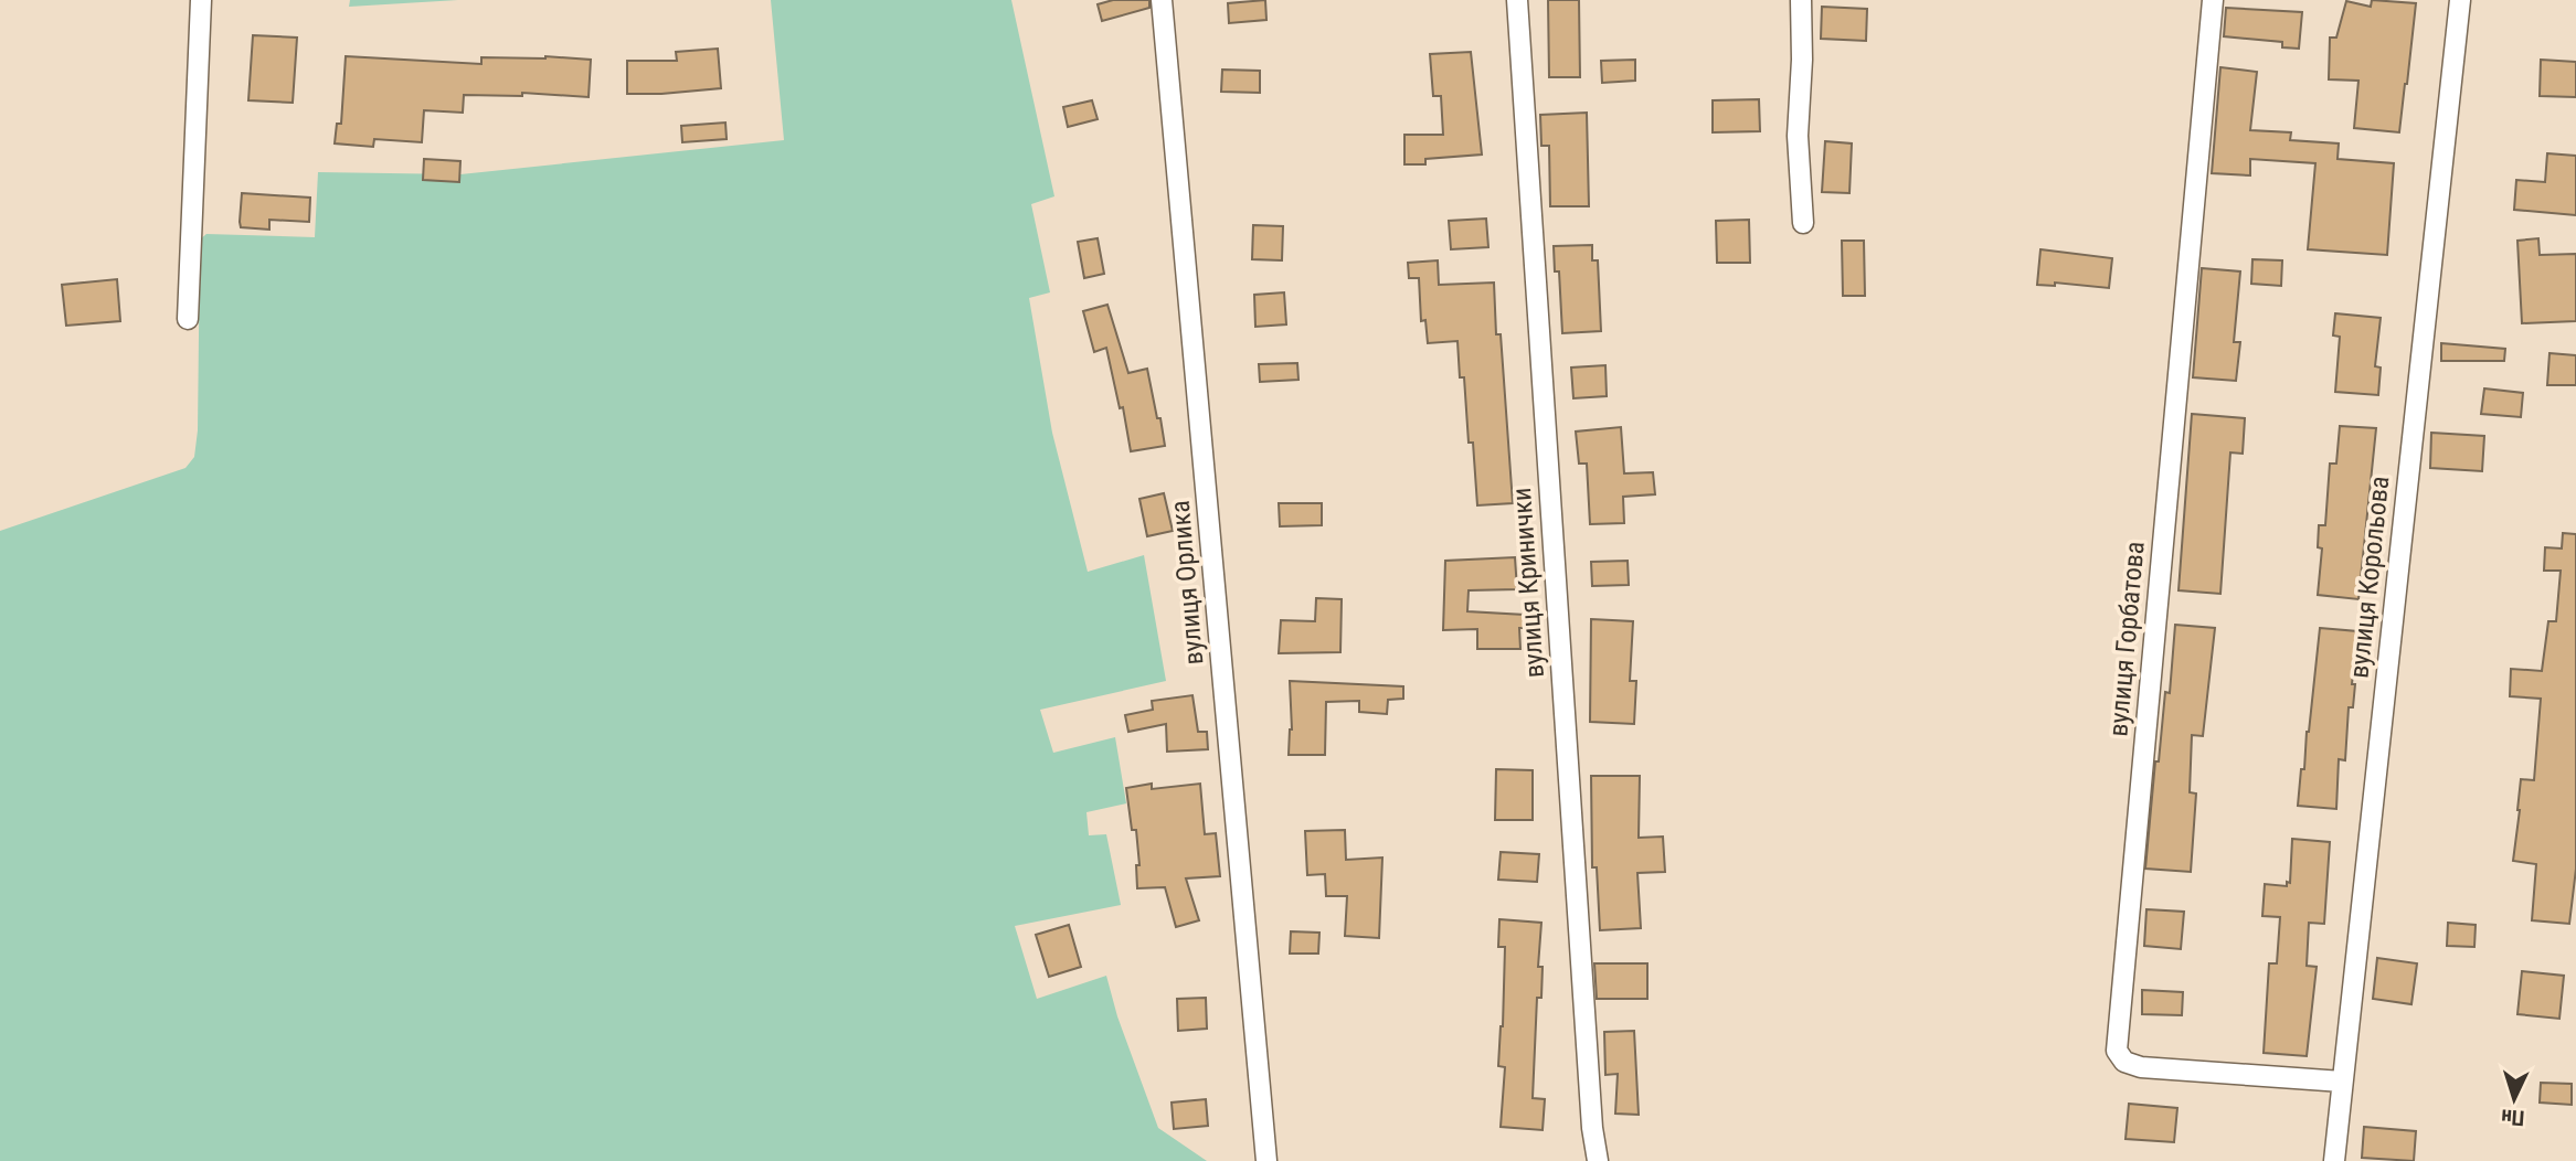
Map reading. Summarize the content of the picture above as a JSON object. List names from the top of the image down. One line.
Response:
{"streets":{"street":["вулиця Корольова","вулиця Орлика","вулиця Кринички","вулиця Горбатова"]},"crossings":[["вулиця Корольова","вулиця Горбатова"]],"north":"bottom"}
